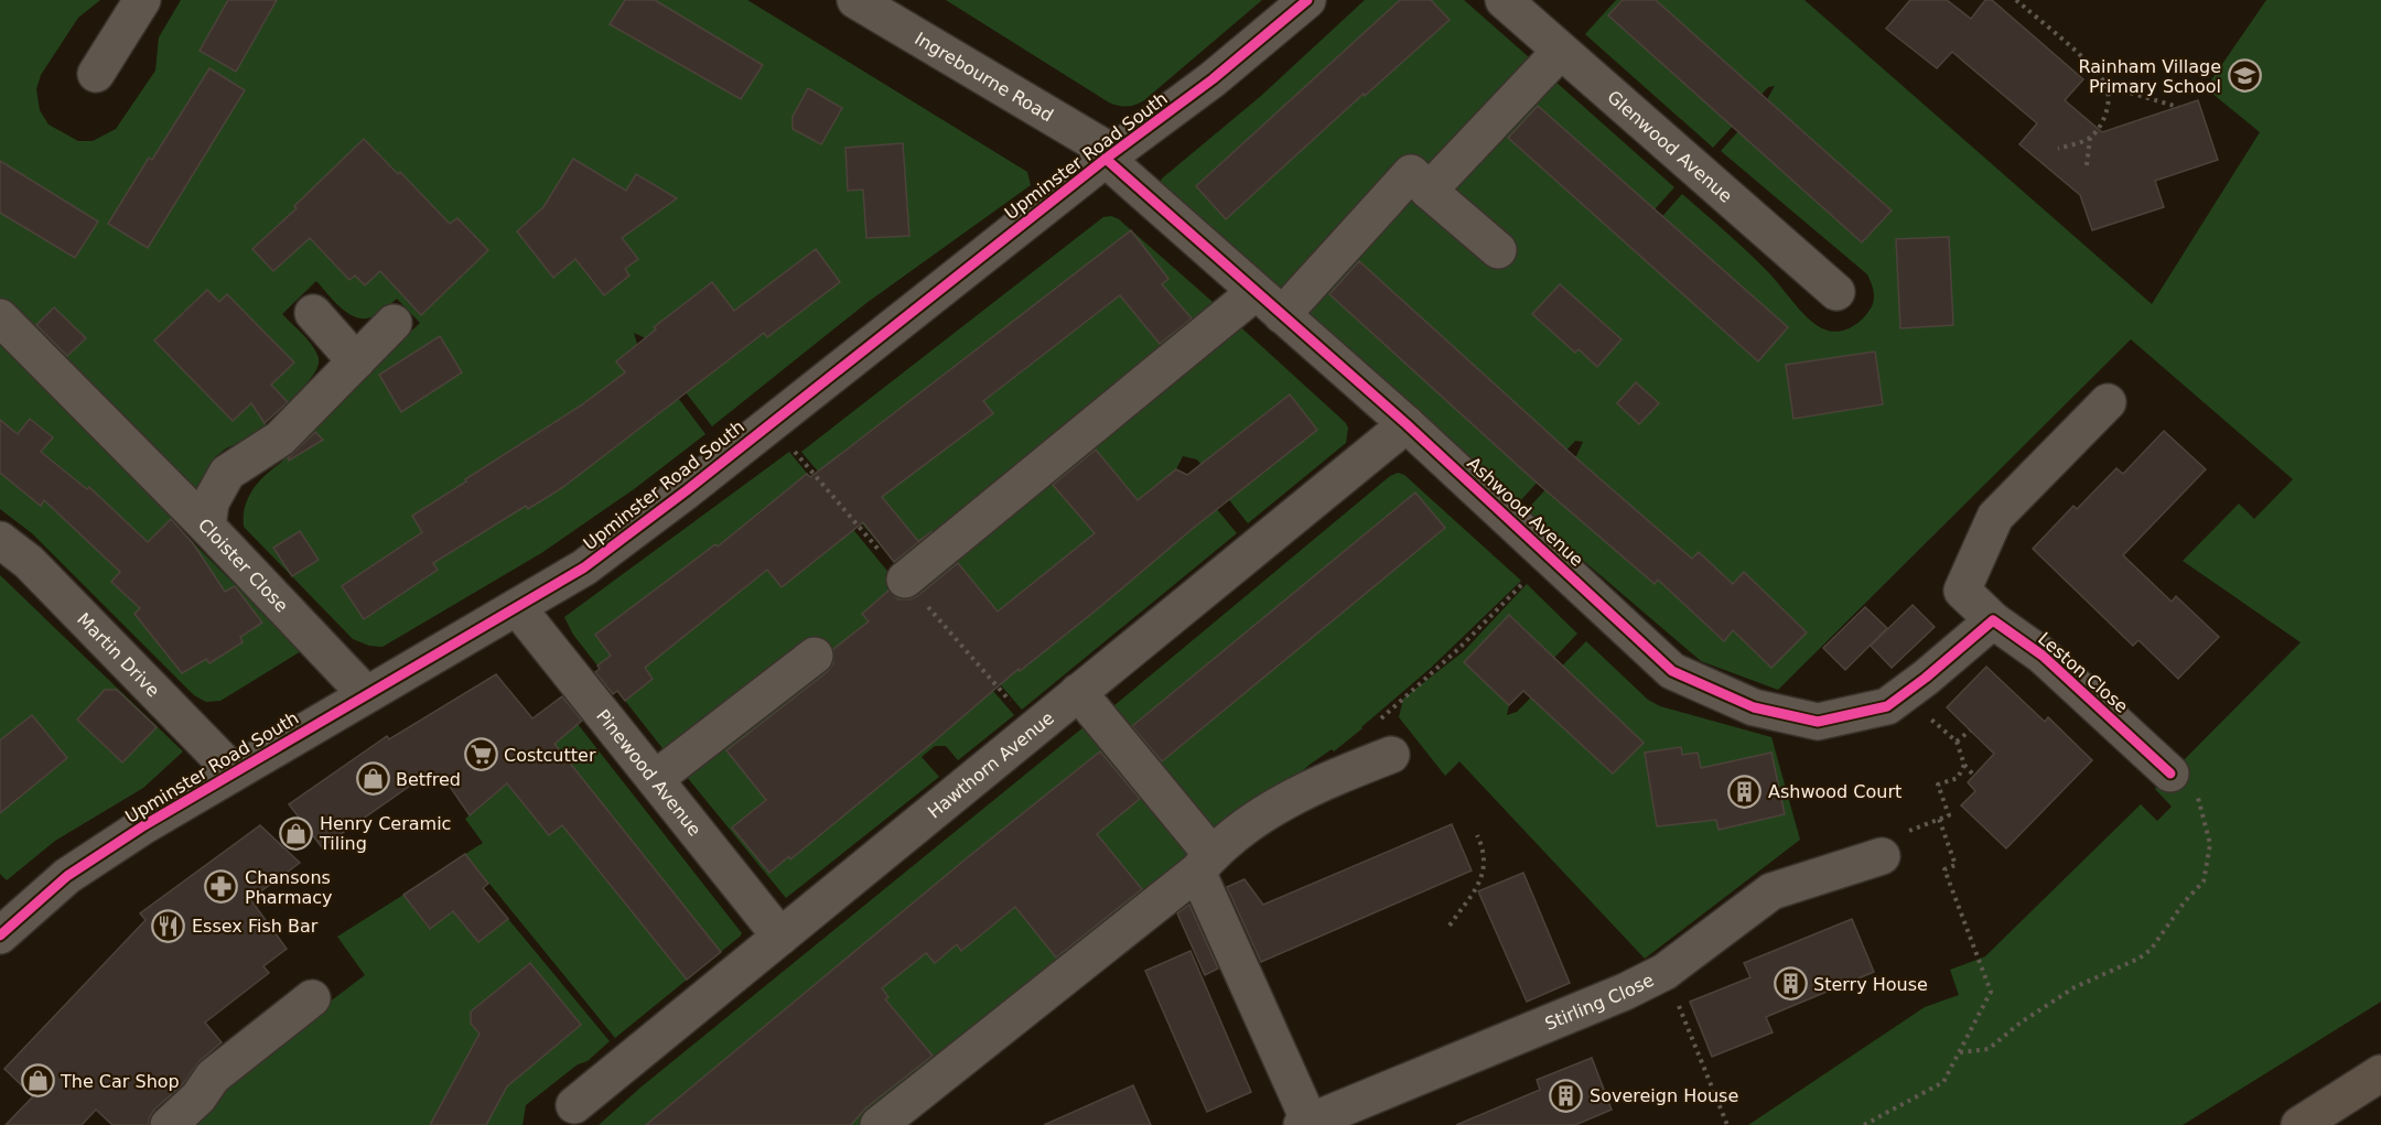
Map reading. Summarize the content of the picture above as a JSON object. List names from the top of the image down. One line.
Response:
{"streets":{"street":["Ingrebourne Road","Glenwood Avenue","Upminster Road South","Ashwood Avenue","Cloister Close","Martin Drive","Leston Close","Hawthorn Avenue","Pinewood Avenue","Stirling Close"]},"crossings":[["Ingrebourne Road","Upminster Road South"],["Ingrebourne Road","Ashwood Avenue"],["Upminster Road South","Ashwood Avenue"],["Upminster Road South","Cloister Close"],["Upminster Road South","Martin Drive"],["Upminster Road South","Pinewood Avenue"],["Ashwood Avenue","Leston Close"],["Ashwood Avenue","Hawthorn Avenue"],["Hawthorn Avenue","Pinewood Avenue"]],"places":{"school or university":["Rainham Village Primary School"],"supermarket":["Costcutter"],"shop":["Betfred","Henry Ceramic Tiling","The Car Shop"],"building":["Ashwood Court","Sterry House","Sovereign House"],"pharmacy":["Chansons Pharmacy"],"restaurant":["Essex Fish Bar"]}}
